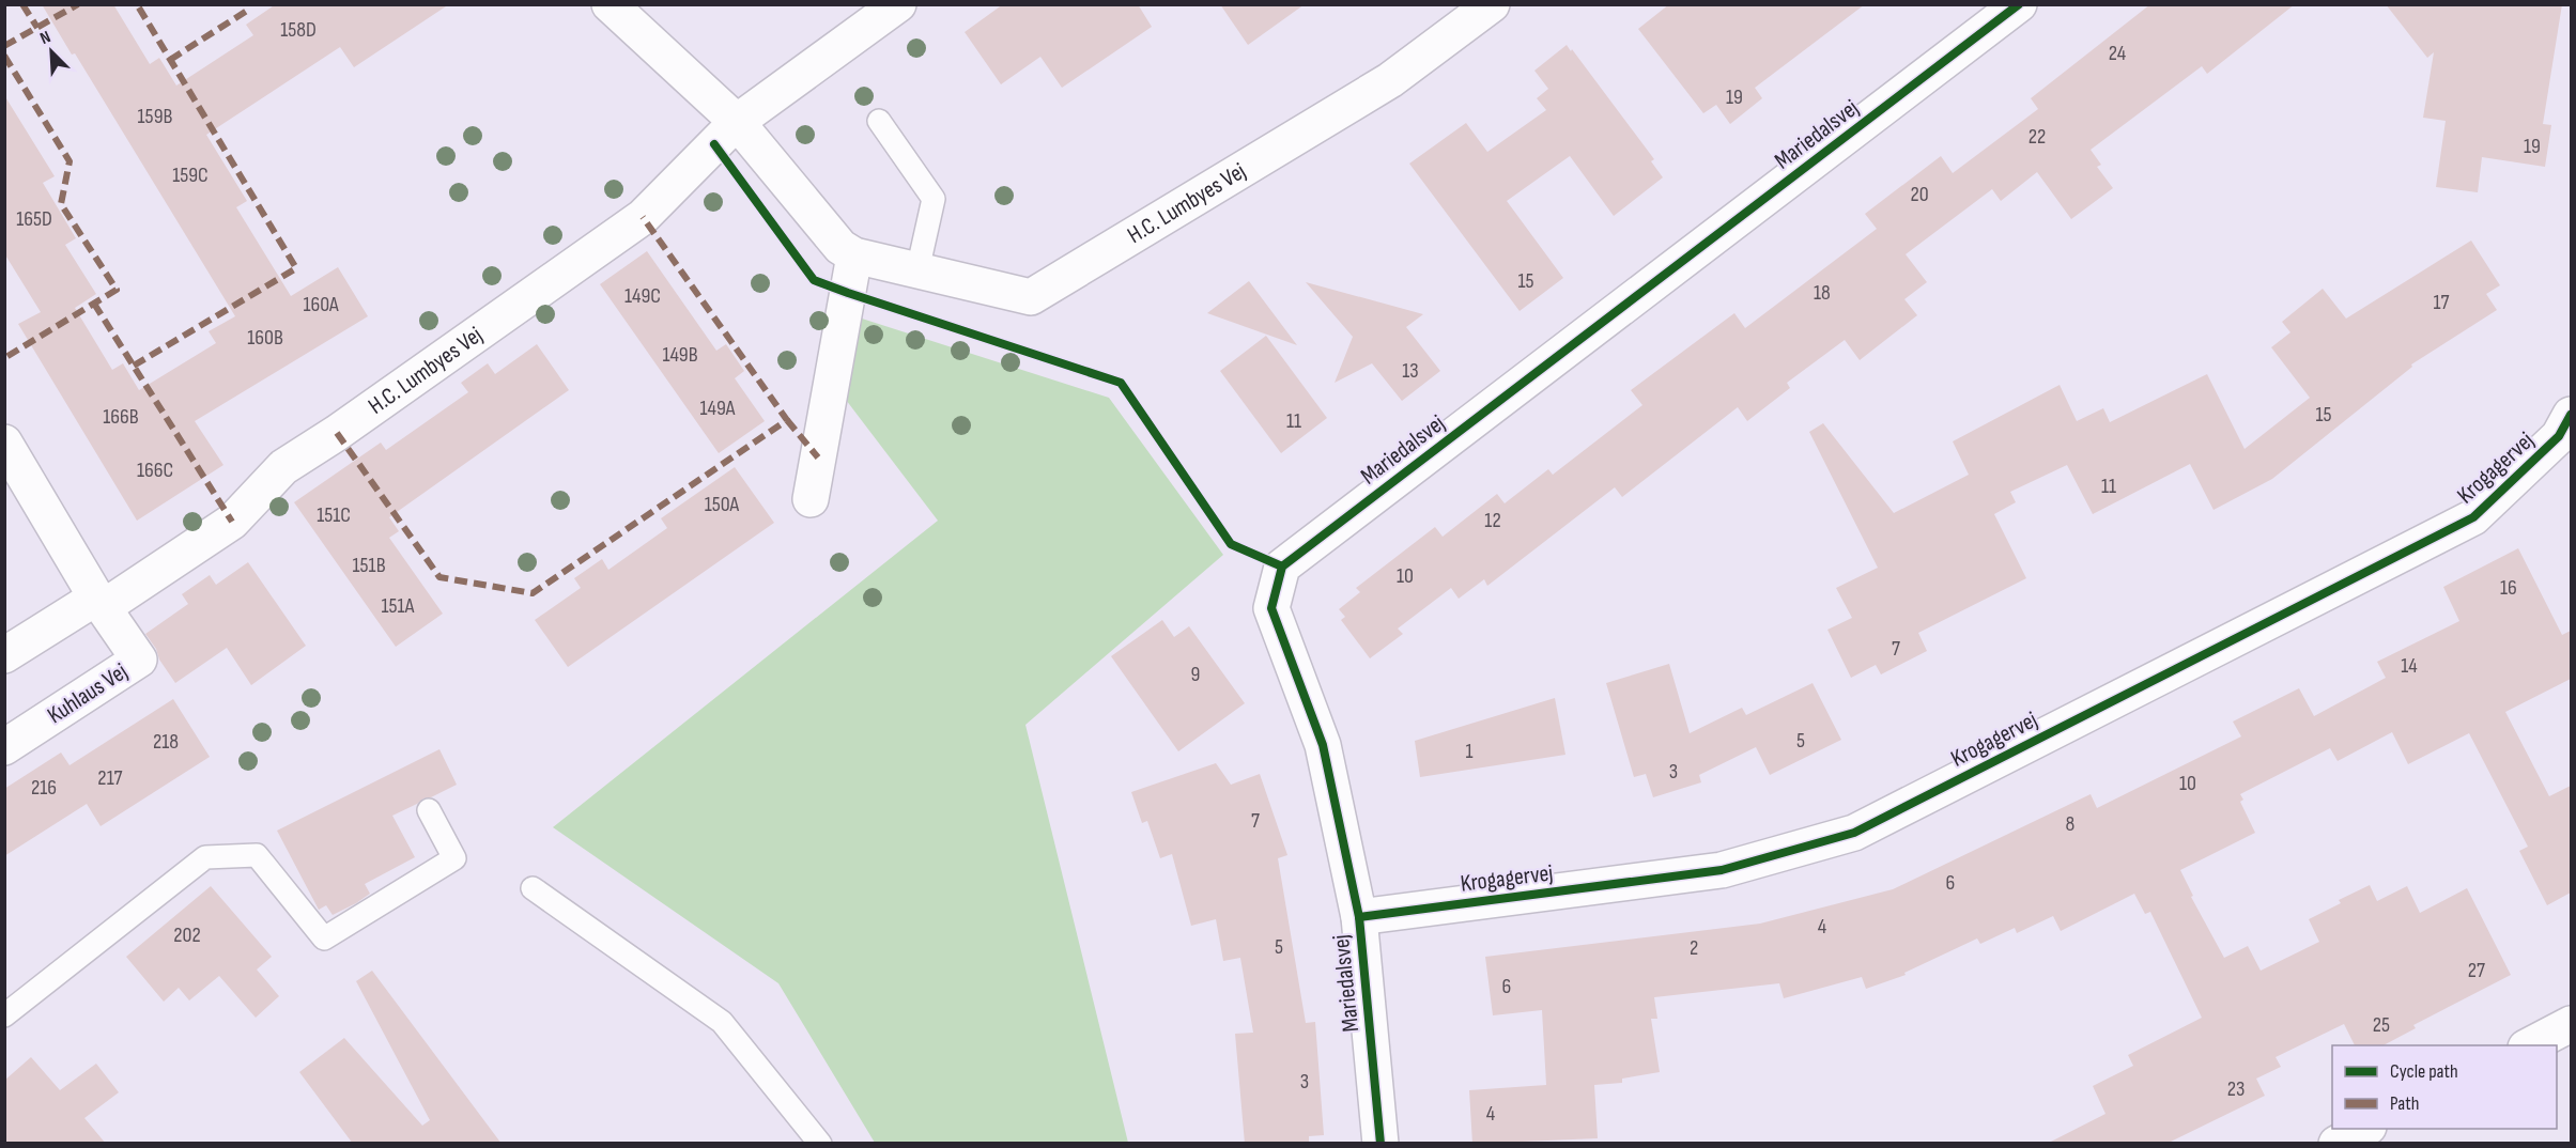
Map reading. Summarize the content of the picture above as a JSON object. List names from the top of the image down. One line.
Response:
{"streets":{"street":["Mariedalsvej","H.C. Lumbyes Vej","Krogagervej","Kuhlaus Vej"]},"crossings":[["Mariedalsvej","Krogagervej"],["H.C. Lumbyes Vej","Kuhlaus Vej"]],"house_numbers":["158D","24","19","159B","22","19","159C","20","165D","15","18","149C","17","160A","160B","149B","13","149A","15","166B","11","166C","11","150A","151C","12","151B","10","16","151A","7","14","9","5","218","1","3","217","10","216","7","8","6","4","202","5","2","27","6","25","3","23","4"],"legend":["Cycle path","Path"],"north":"top left"}
